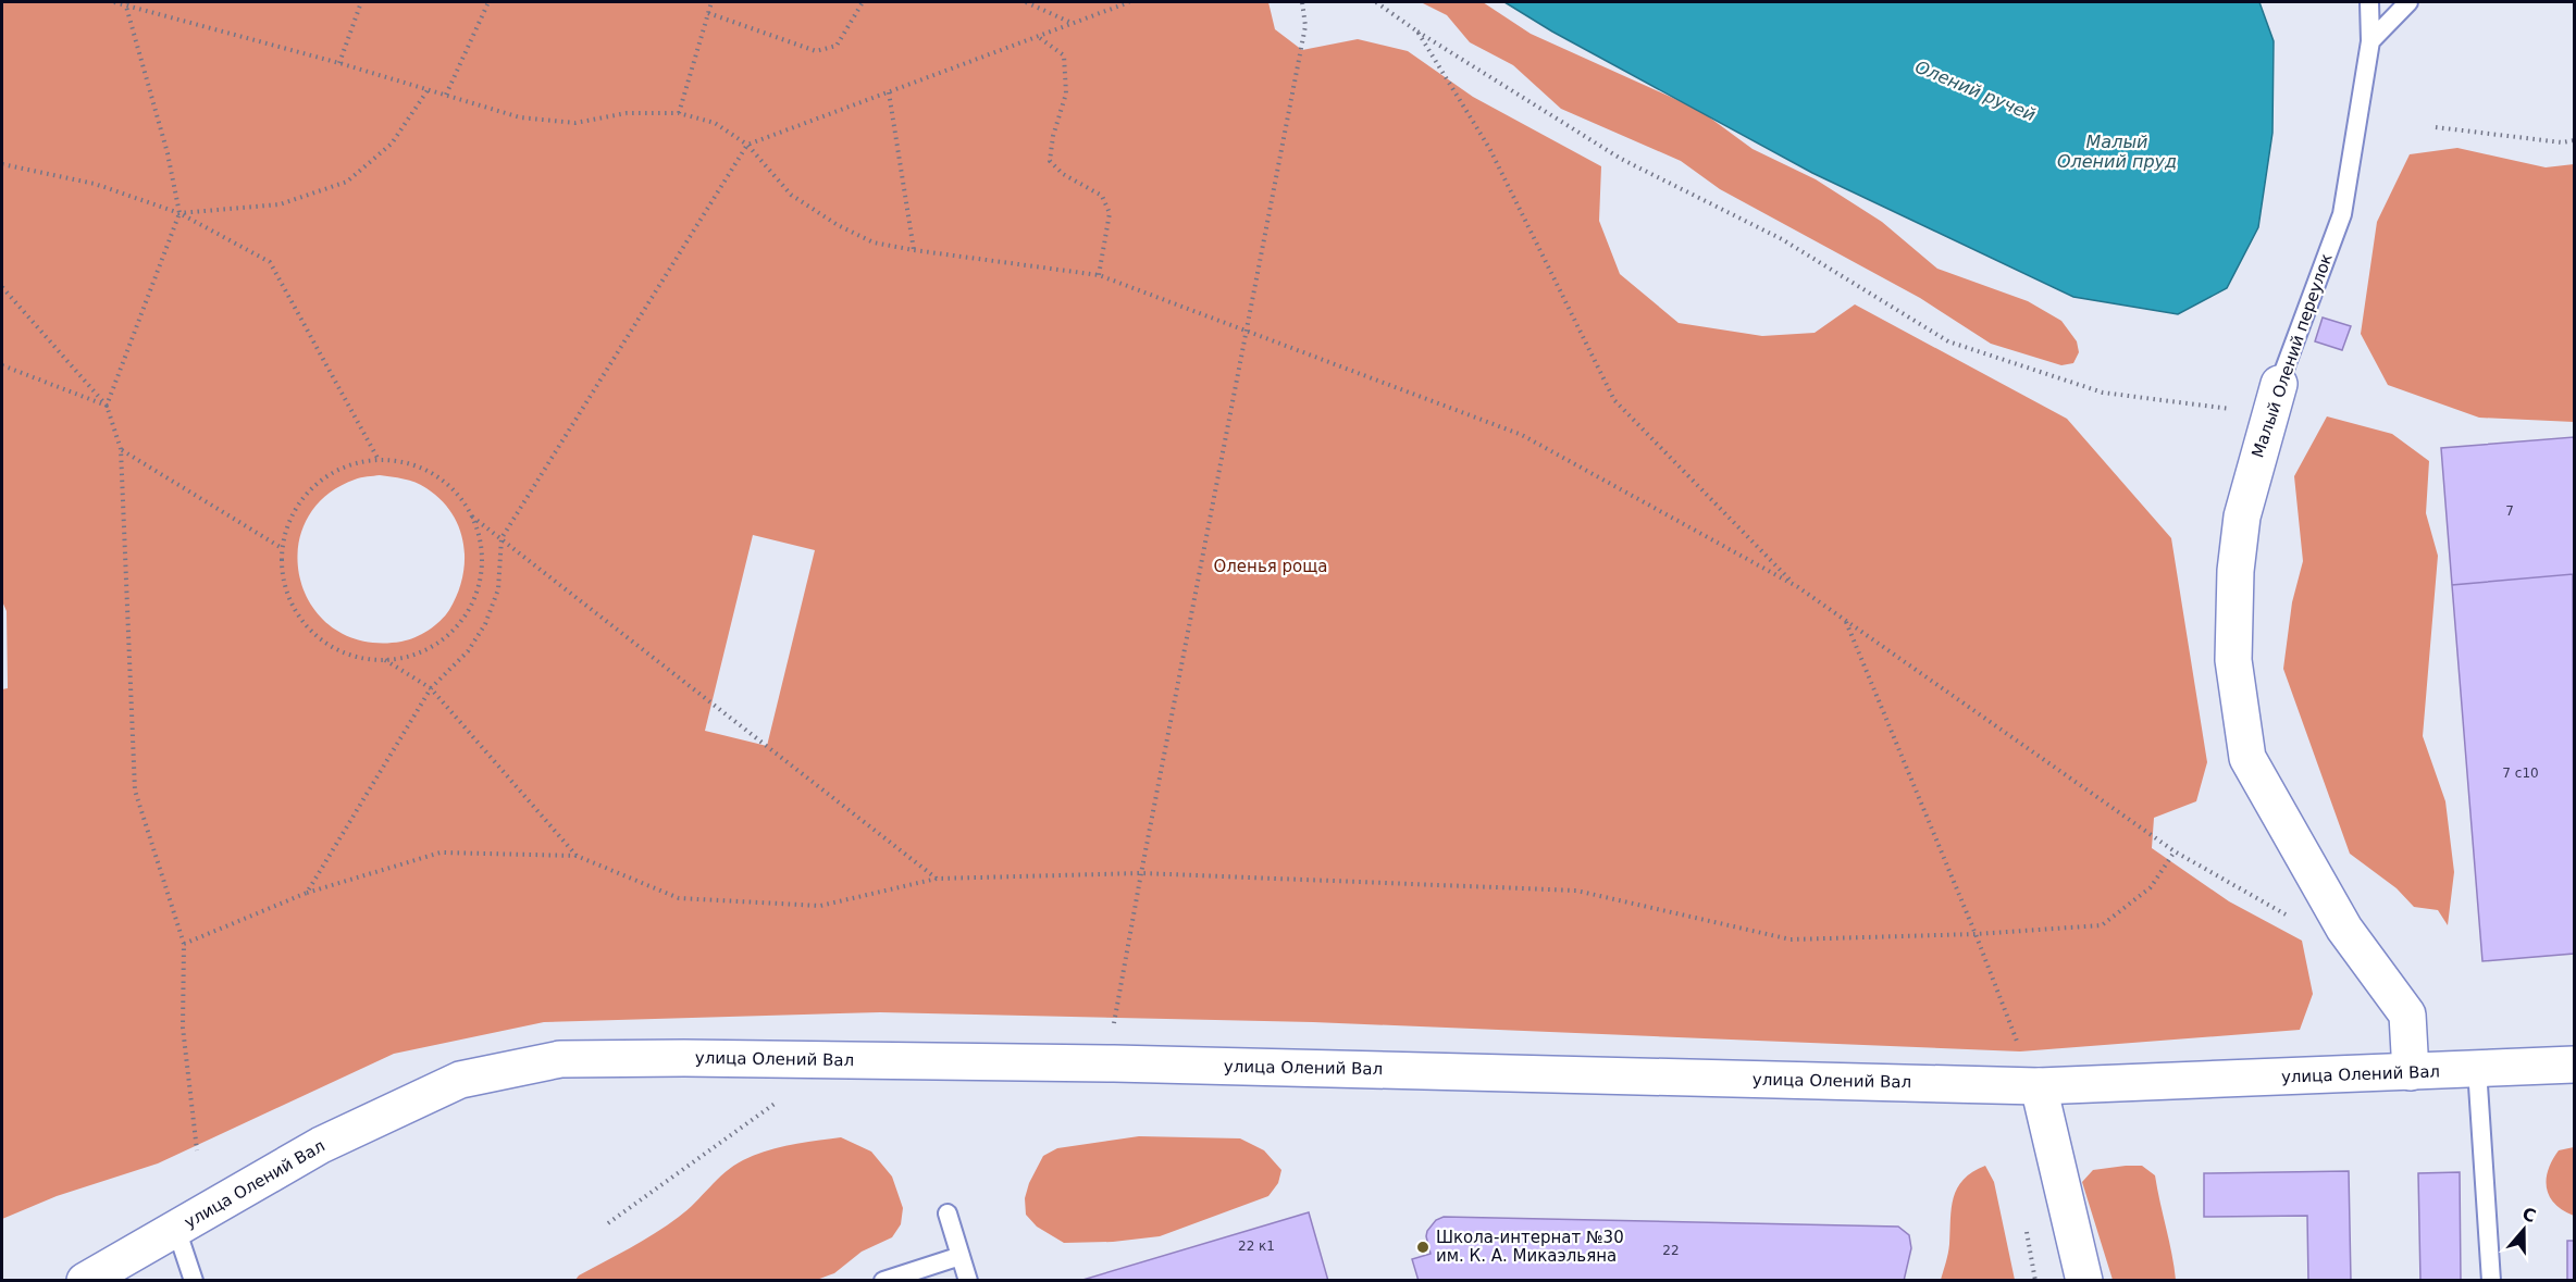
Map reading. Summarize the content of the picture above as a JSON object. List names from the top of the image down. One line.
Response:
{"streets":{"main road":["Малый Олений переулок","улица Олений Вал"]},"crossings":[["Малый Олений переулок","улица Олений Вал"]],"water":["Олений ручей","Малый Олений пруд"],"parks":["Оленья роща"],"places":["Школа-интернат №30 им. К. А. Микаэльяна"],"house_numbers":["7","7 с10","22 к1","22"],"north":"top"}
